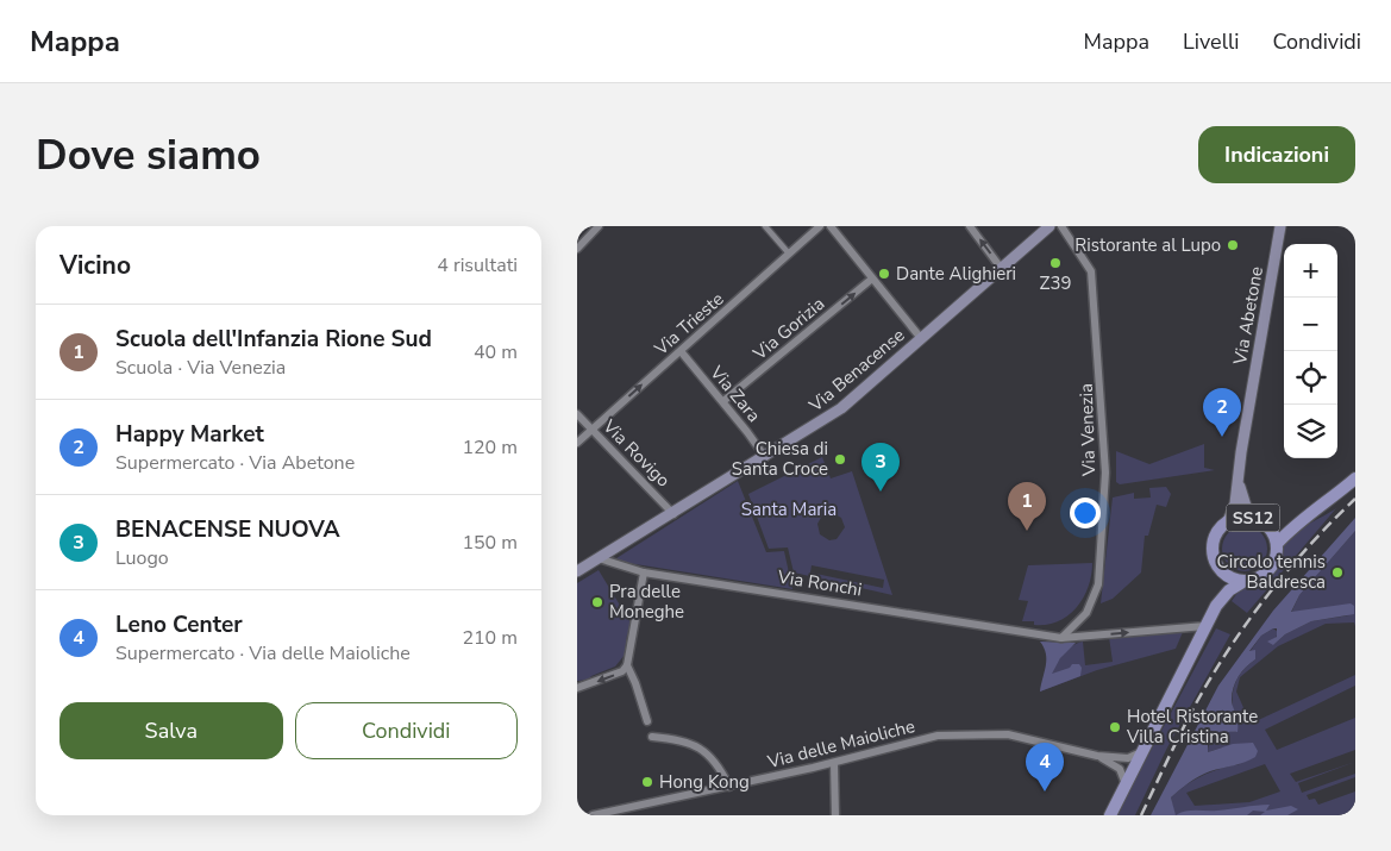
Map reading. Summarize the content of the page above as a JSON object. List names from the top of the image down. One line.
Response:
{"streets":{"main road":["Via Abetone","Via Benacense","SS12"],"street":["Via Trieste","Via Gorizia","Via Zara","Via Venezia","Via Rovigo","Via Ronchi","Via delle Maioliche"]},"crossings":[["Via Abetone","SS12"],["Via Trieste","Via Zara"],["Via Trieste","Via Rovigo"],["Via Gorizia","Via Zara"],["Via Benacense","Via Zara"],["Via Benacense","Via Rovigo"],["Via Benacense","Via Ronchi"],["Via Venezia","Via Ronchi"],["SS12","Via delle Maioliche"]],"one_way":["Via Trieste","Via Gorizia"],"parks":["Santa Maria"],"places":["Ristorante al Lupo","Z39","Dante Alighieri","Chiesa di Santa Croce","Circolo tennis Baldresca","Pra delle Moneghe","Hotel Ristorante Villa Cristina","Hong Kong"],"page":{"header":"Mappa","nav":["Mappa","Livelli","Condividi"],"buttons":["Indicazioni",["Salva","Condividi"]],"title":"Dove siamo","heading":["Vicino","4 risultati"],"map_buttons":["+","−"],"list":[{"mark":"1","name":"Scuola dell'Infanzia Rione Sud","note":"Scuola · Via Venezia","value":"40 m"},{"mark":"2","name":"Happy Market","note":"Supermercato · Via Abetone","value":"120 m"},{"mark":"3","name":"BENACENSE NUOVA","note":"Luogo","value":"150 m"},{"mark":"4","name":"Leno Center","note":"Supermercato · Via delle Maioliche","value":"210 m"}],"pins":["2","3","1","4"]}}
